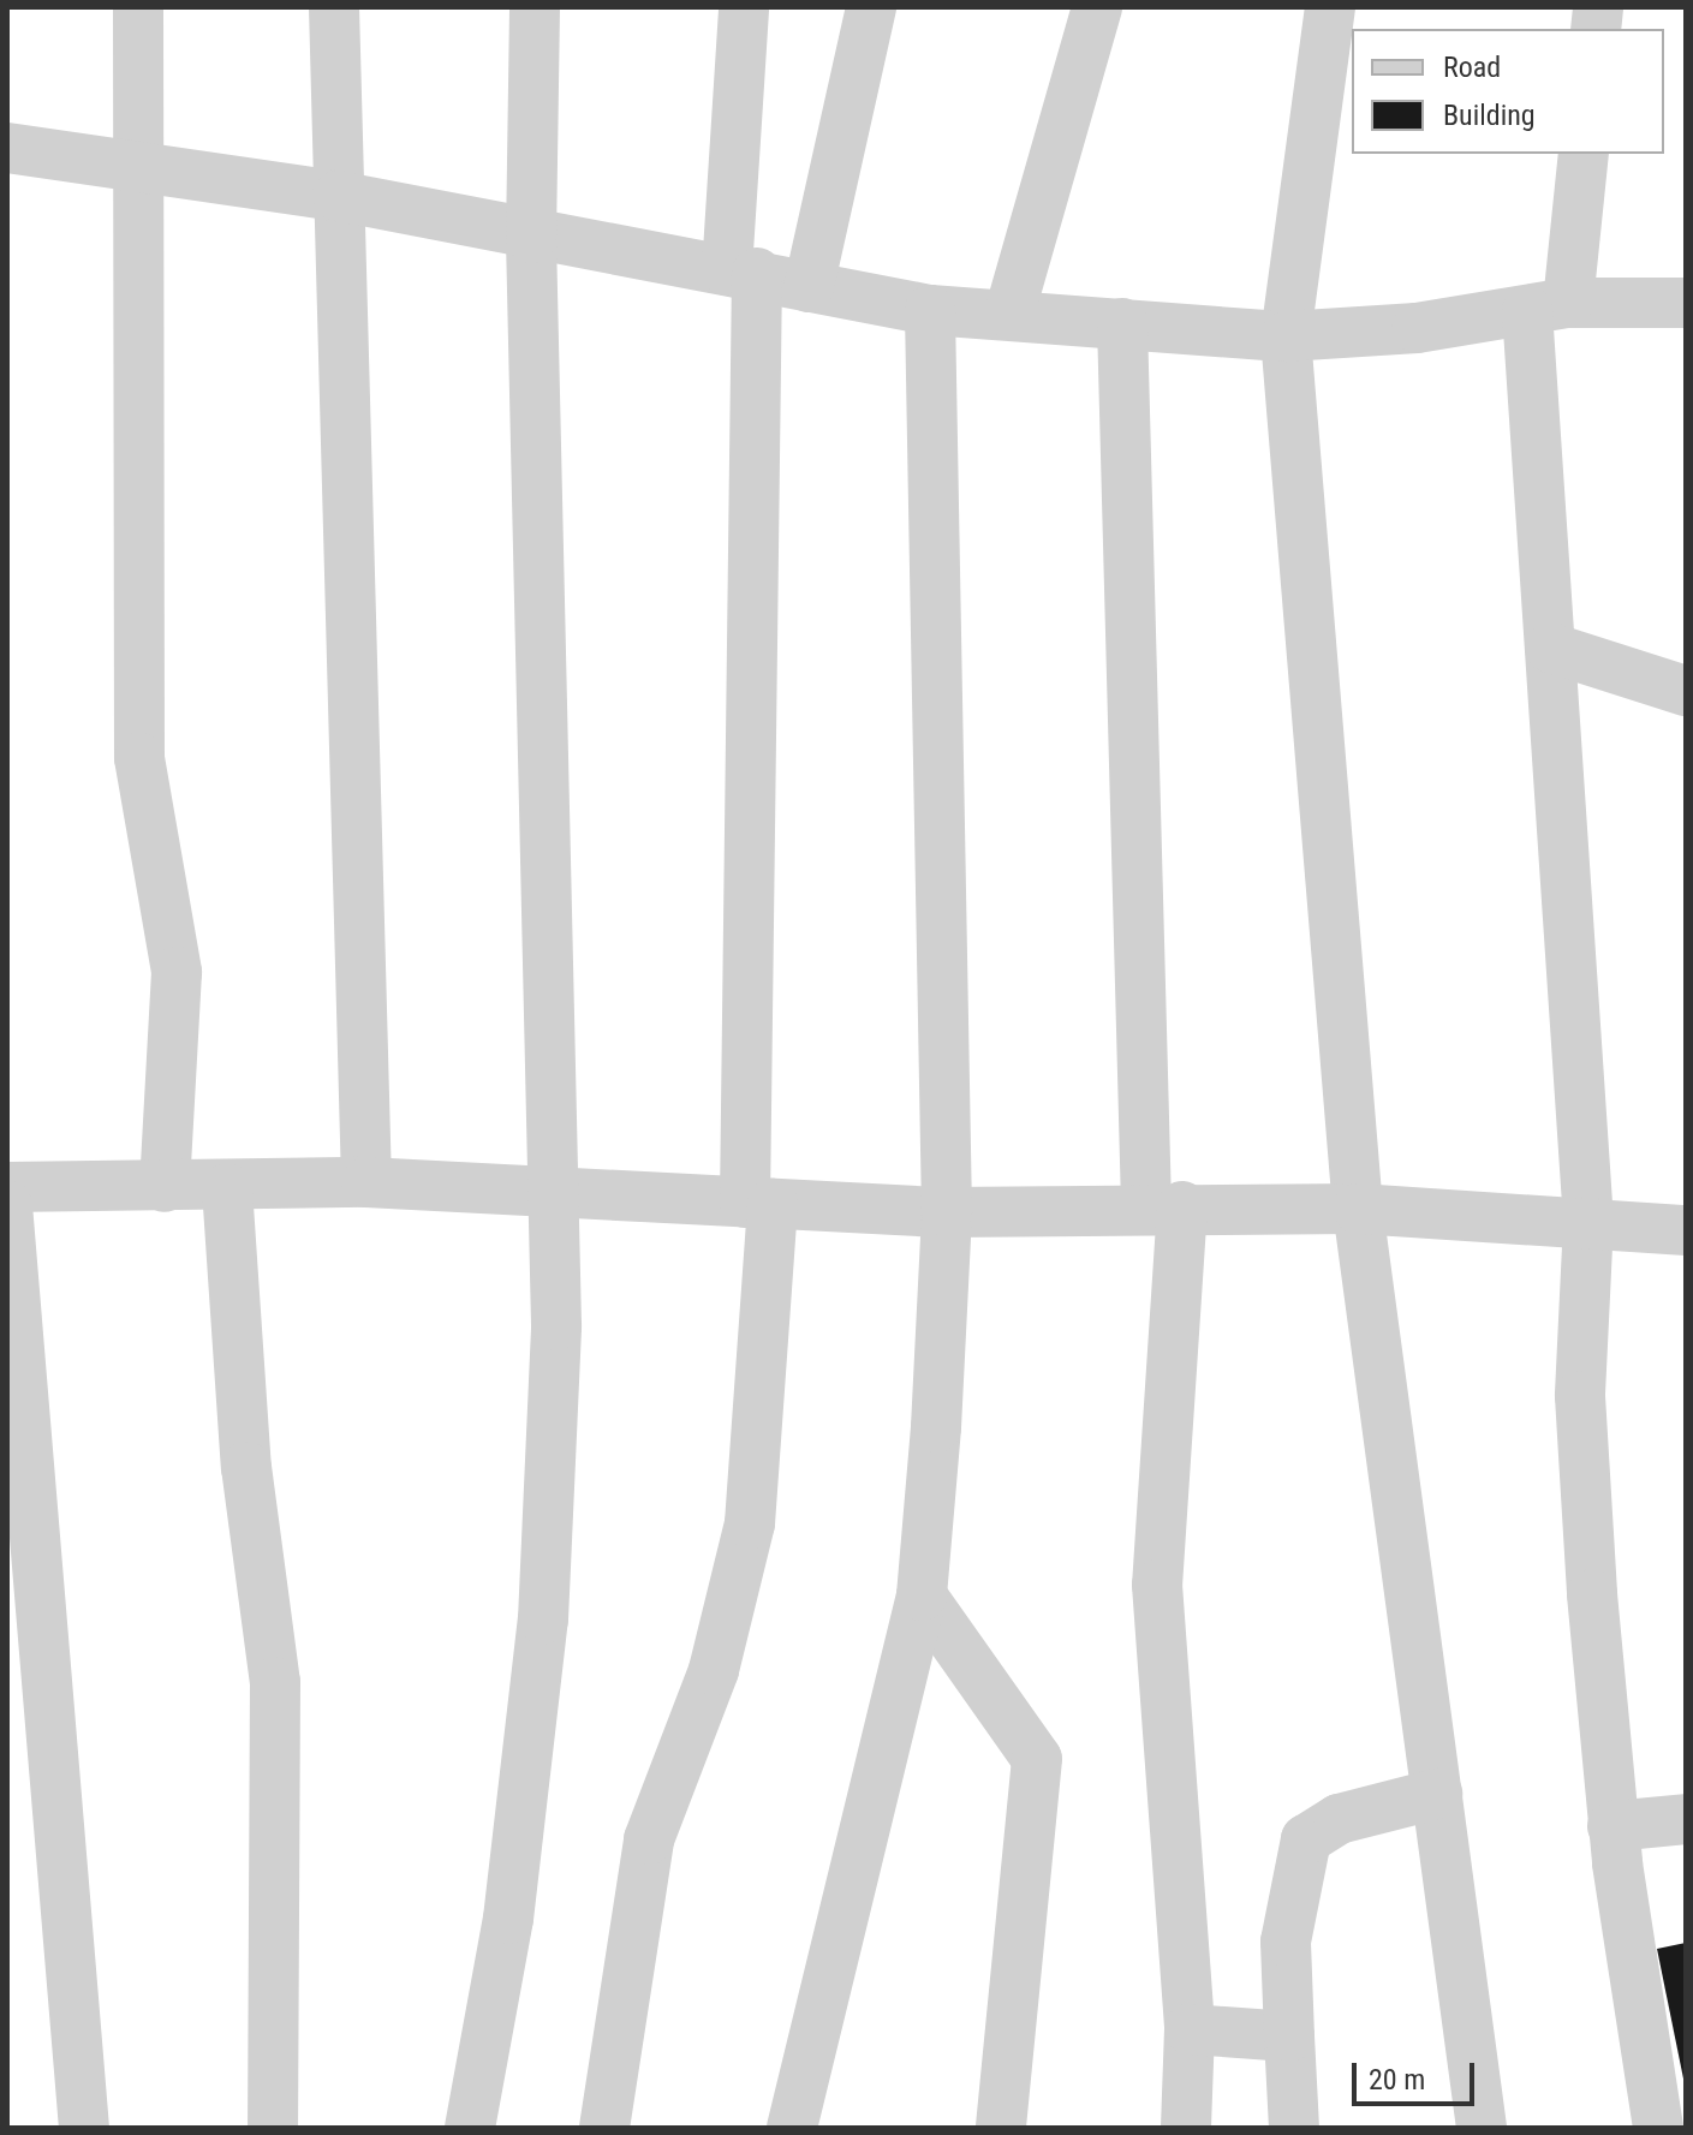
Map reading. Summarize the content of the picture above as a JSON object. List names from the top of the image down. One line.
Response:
{"legend":["Road","Building"],"scale_bar":"20 m"}
